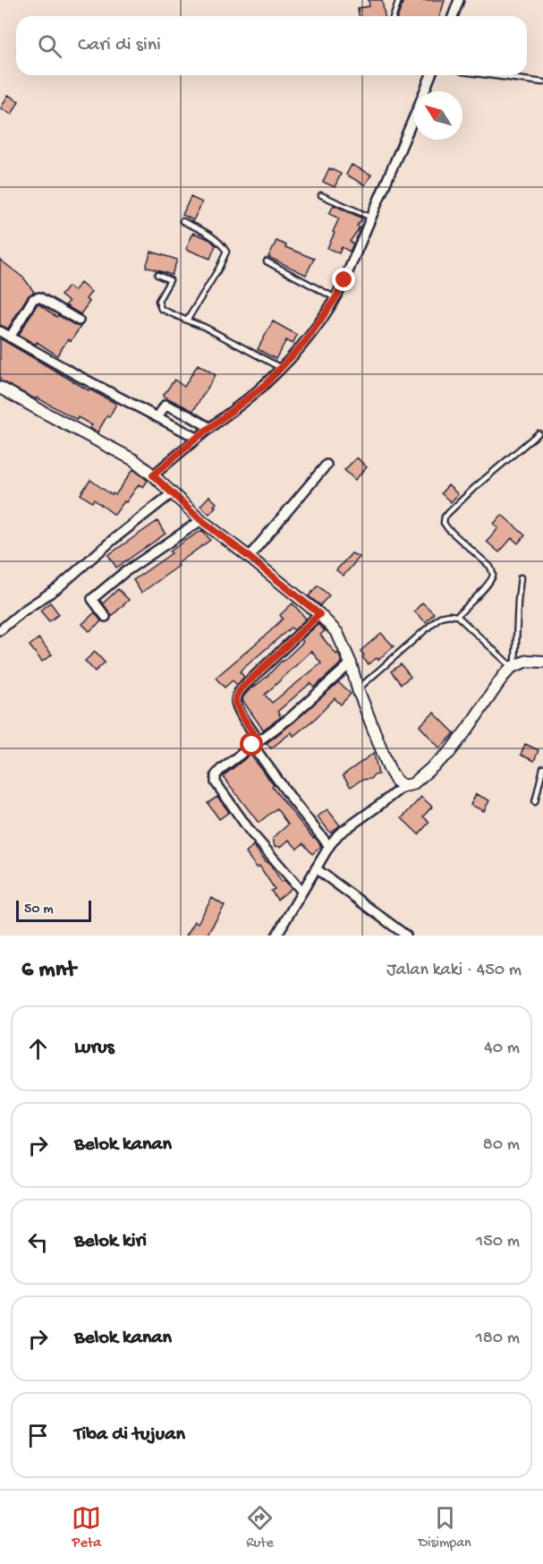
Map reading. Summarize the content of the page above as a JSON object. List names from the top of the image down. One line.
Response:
{"scale_bar":"50 m","north":"top left","page":{"search":"Cari di sini","scale":"50 m","heading":["6 mnt","Jalan kaki · 450 m"],"list":[["Lurus","40 m"],["Belok kanan","80 m"],["Belok kiri","150 m"],["Belok kanan","180 m"],"Tiba di tujuan"],"nav":["Peta","Rute","Disimpan"]}}
